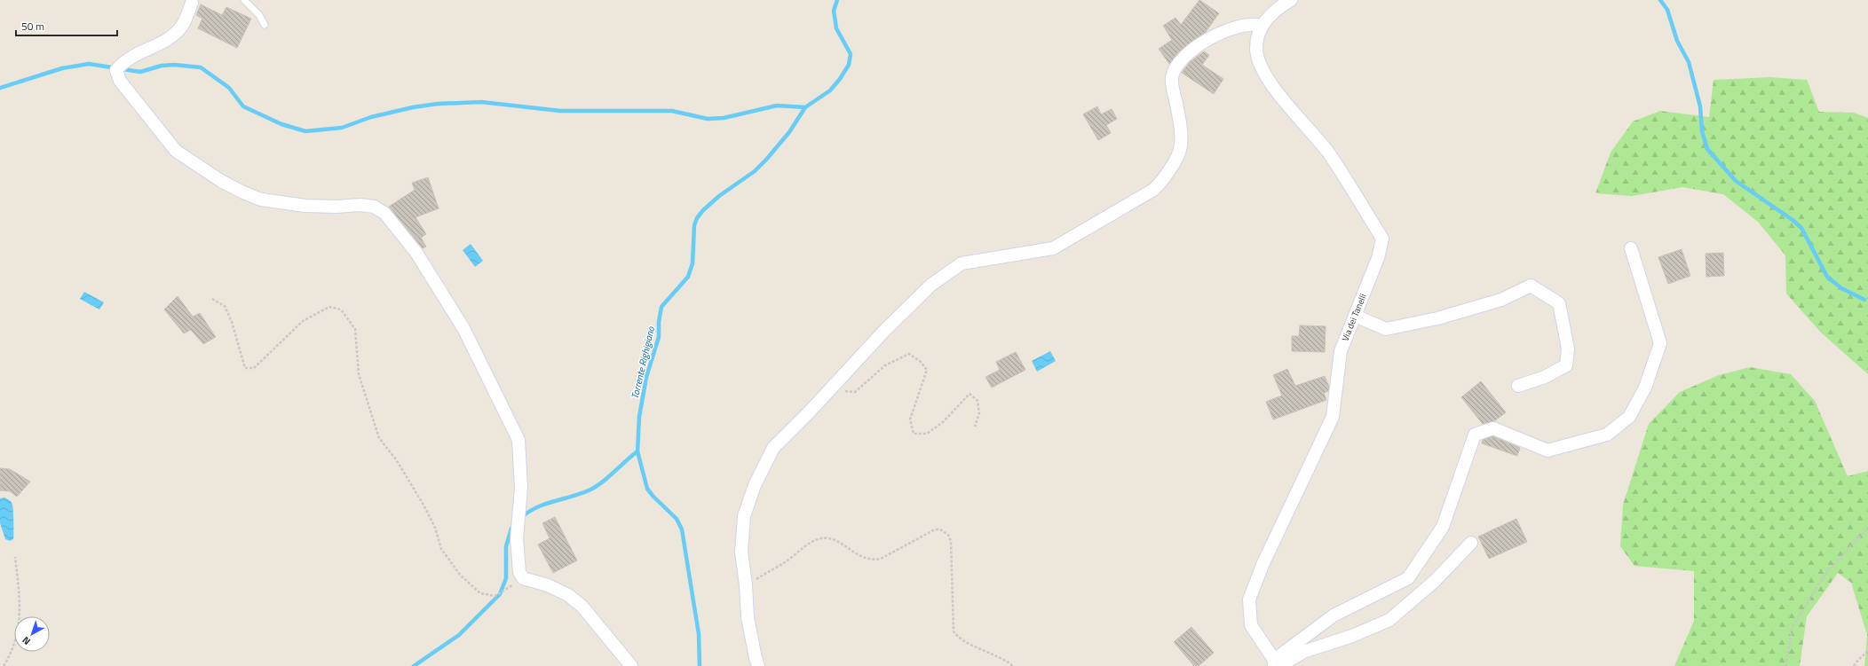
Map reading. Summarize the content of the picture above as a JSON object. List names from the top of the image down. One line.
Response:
{"streets":{"street":["Via dei Tanelli"]},"water":["Torrente Righigiano"],"scale_bar":"50 m","north":"bottom left"}
